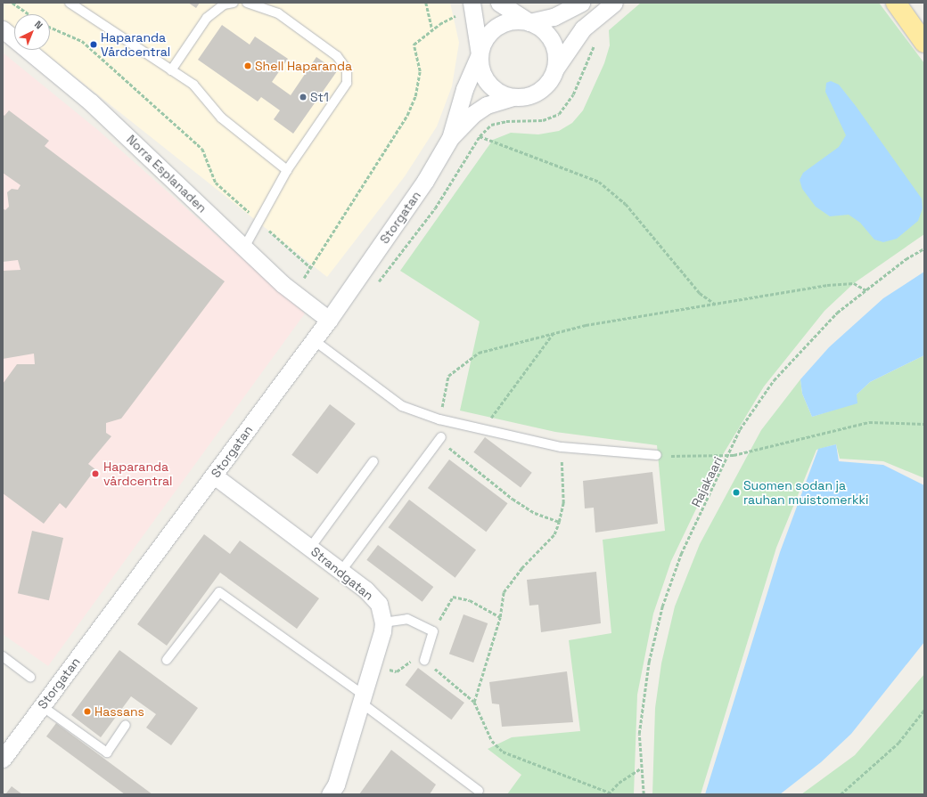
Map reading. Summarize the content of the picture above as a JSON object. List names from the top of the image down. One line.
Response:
{"streets":{"street":["Norra Esplanaden","Storgatan","Strandgatan"],"path":["Rajakaari"]},"crossings":[["Norra Esplanaden","Storgatan"],["Storgatan","Strandgatan"]],"places":["Haparanda Vårdcentral","Shell Haparanda","St1","Haparanda vårdcentral","Suomen sodan ja rauhan muistomerkki","Hassans"],"north":"top right"}
